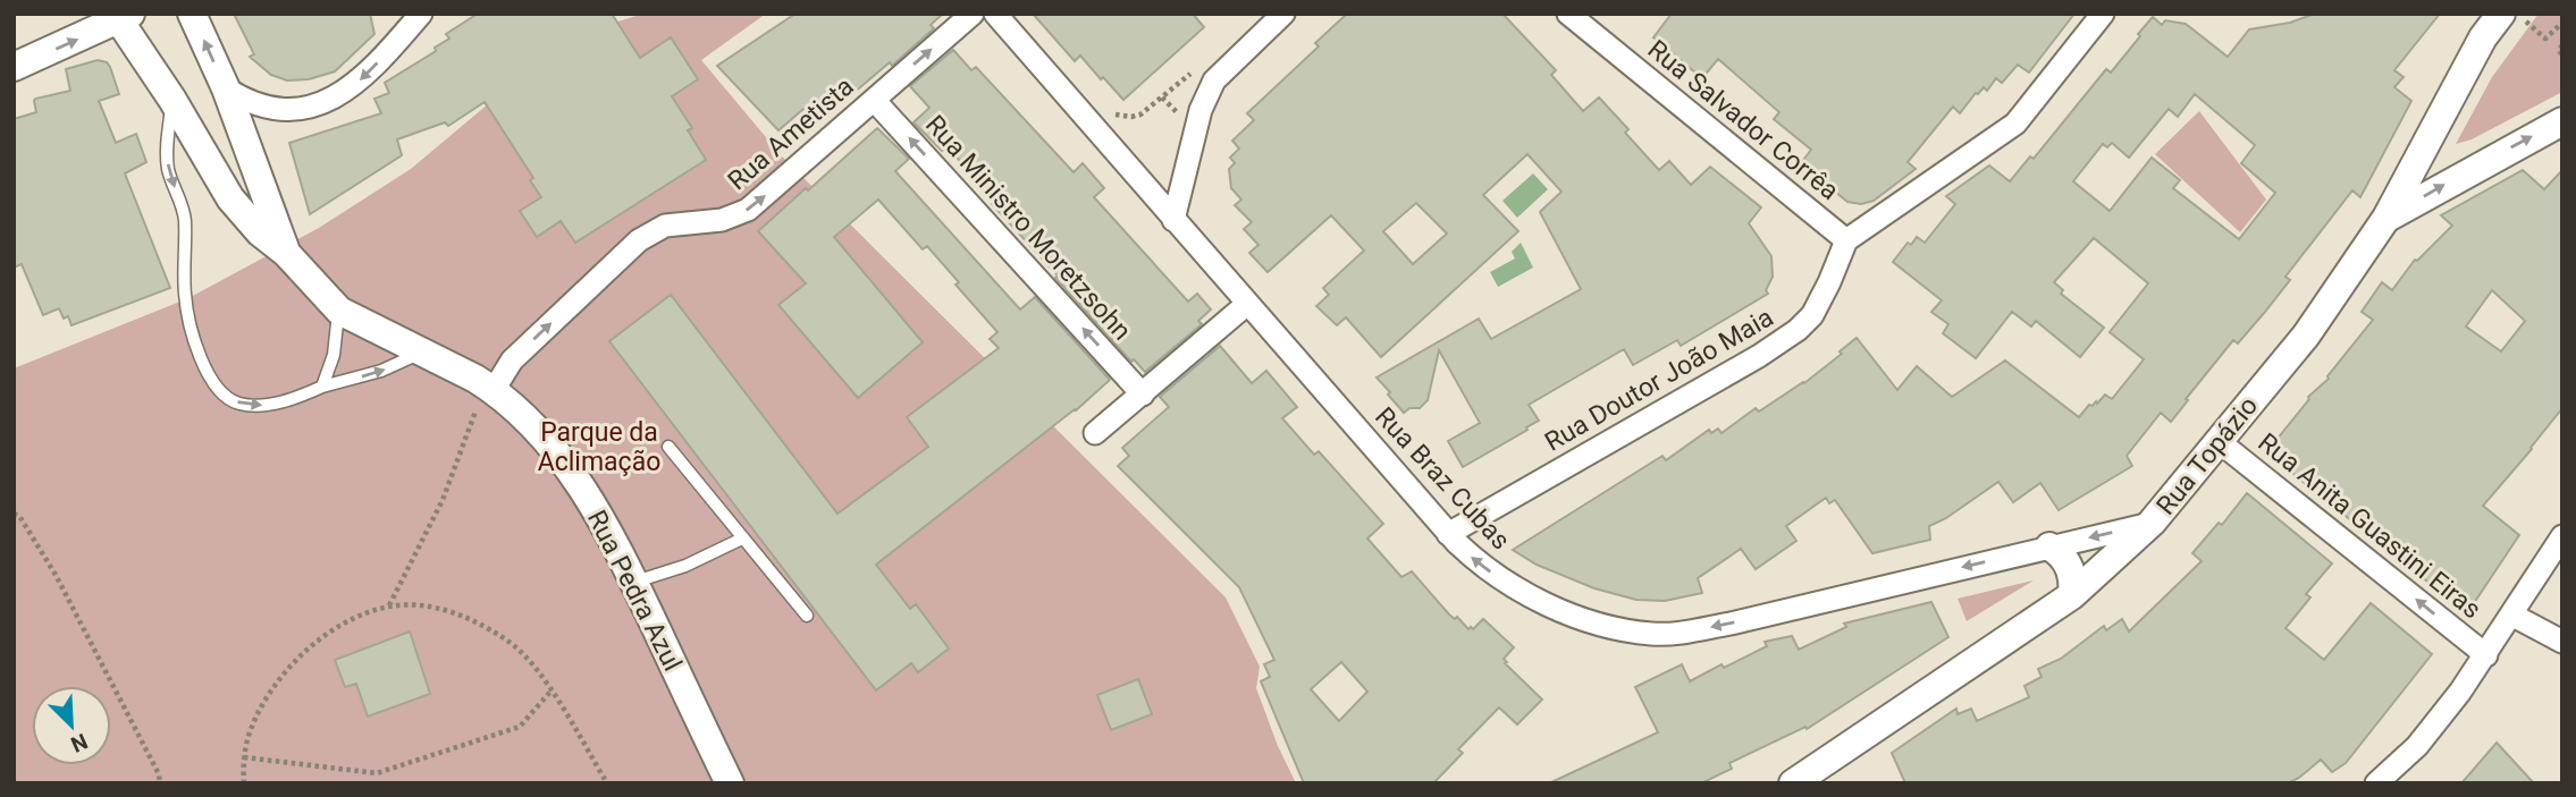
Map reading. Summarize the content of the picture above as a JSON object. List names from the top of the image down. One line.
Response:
{"streets":{"street":["Rua Salvador Corrêa","Rua Ametista","Rua Ministro Moretzsohn","Rua Doutor João Maia","Rua Topázio","Rua Braz Cubas","Rua Anita Guastini Eiras","Rua Pedra Azul"]},"crossings":[["Rua Salvador Corrêa","Rua Doutor João Maia"],["Rua Ametista","Rua Ministro Moretzsohn"],["Rua Ametista","Rua Pedra Azul"],["Rua Doutor João Maia","Rua Braz Cubas"],["Rua Topázio","Rua Braz Cubas"],["Rua Topázio","Rua Anita Guastini Eiras"]],"one_way":["Rua Ametista","Rua Ministro Moretzsohn","Rua Braz Cubas","Rua Anita Guastini Eiras"],"parks":["Parque da Aclimação"],"north":"bottom right"}
